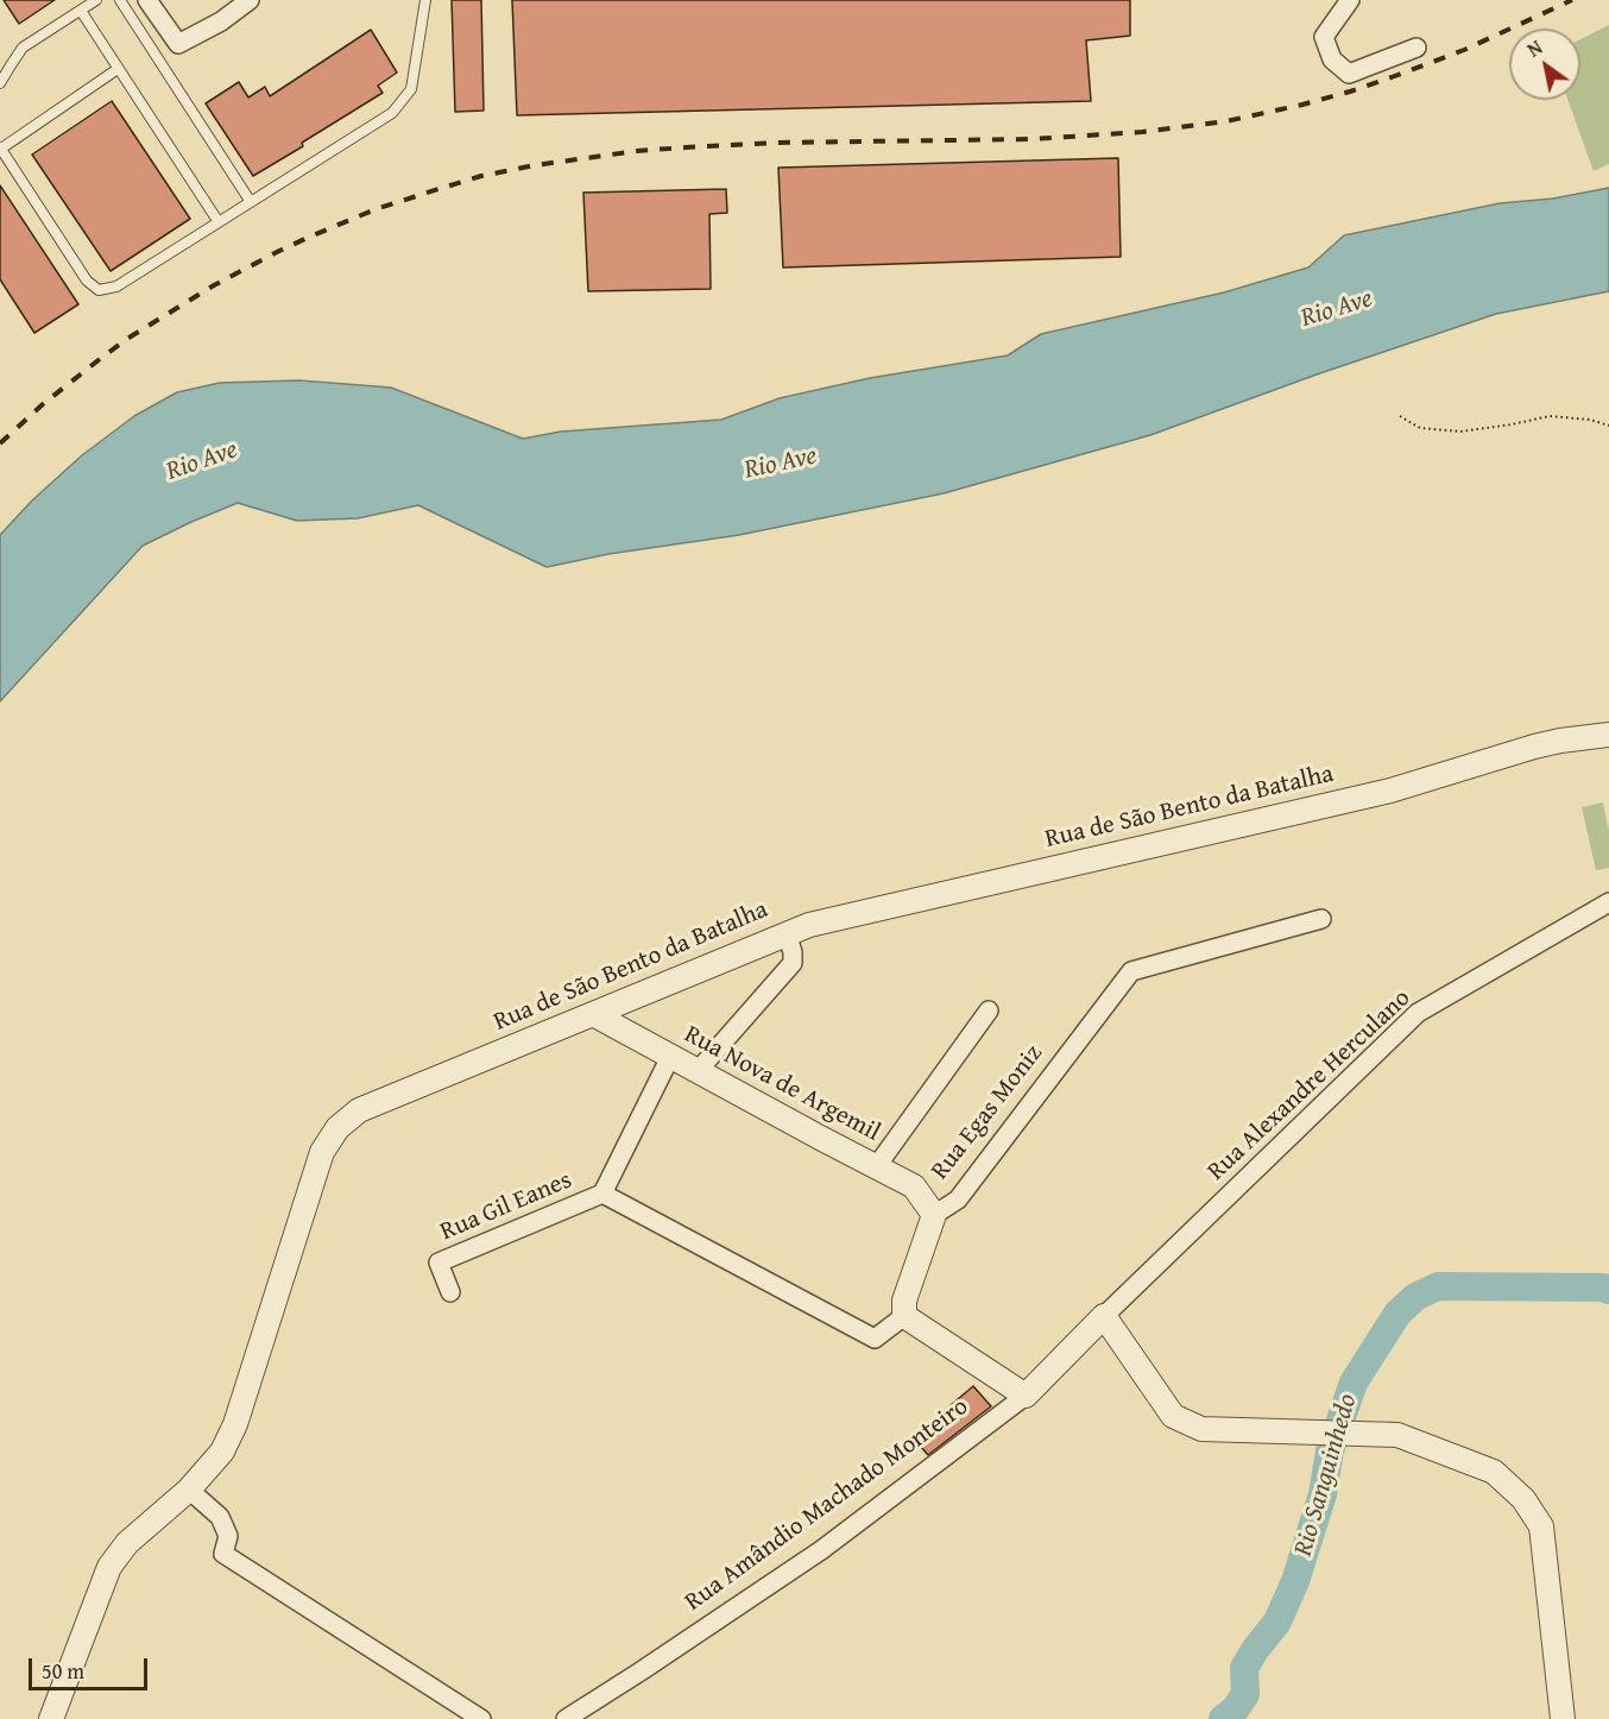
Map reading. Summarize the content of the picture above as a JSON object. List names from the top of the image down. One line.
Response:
{"streets":{"street":["Rua de São Bento da Batalha","Rua Nova de Argemil","Rua Alexandre Herculano","Rua Egas Moniz","Rua Gil Eanes","Rua Amândio Machado Monteiro"]},"crossings":[["Rua de São Bento da Batalha","Rua Nova de Argemil"],["Rua Nova de Argemil","Rua Egas Moniz"],["Rua Nova de Argemil","Rua Gil Eanes"],["Rua Alexandre Herculano","Rua Amândio Machado Monteiro"]],"water":["Rio Ave","Rio Sanguinhedo"],"scale_bar":"50 m","north":"top left"}
